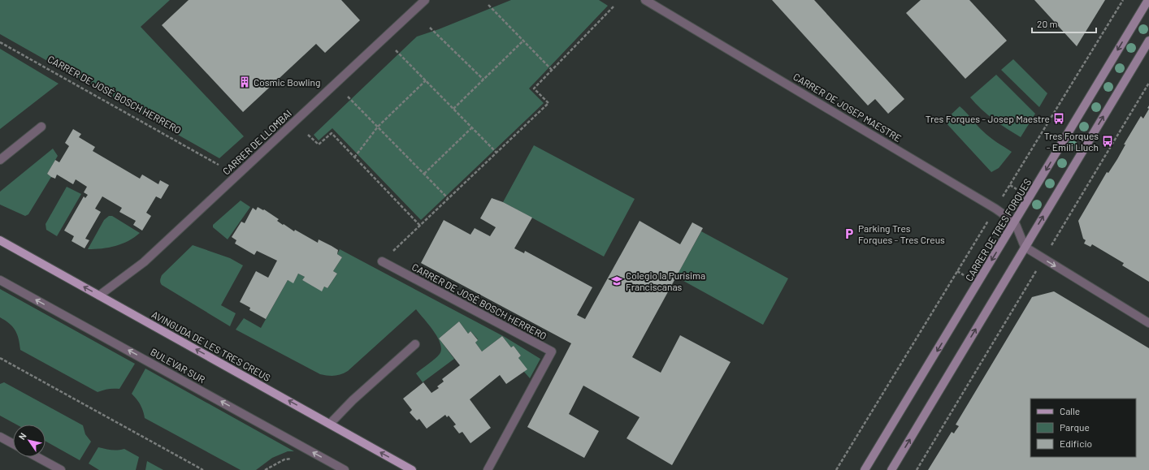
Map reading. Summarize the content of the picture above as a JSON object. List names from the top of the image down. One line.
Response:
{"streets":{"main road":["CARRER DE TRES FORQUES","AVINGUDA DE LES TRES CREUS"],"street":["CARRER DE JOSÉ BOSCH HERRERO","CARRER DE JOSEP MAESTRE","CARRER DE LLOMBAI","BULEVAR SUR"]},"crossings":[["CARRER DE JOSEP MAESTRE","CARRER DE TRES FORQUES"],["CARRER DE LLOMBAI","AVINGUDA DE LES TRES CREUS"]],"one_way":["AVINGUDA DE LES TRES CREUS","BULEVAR SUR"],"places":{"building":["Cosmic Bowling"],"bus stop":["Tres Forques - Josep Maestre","Tres Forques - Emili Lluch"],"parking":["Parking Tres Forques - Tres Creus"],"school or university":["Colegio la Purísima Franciscanas"]},"legend":["Calle","Parque","Edificio"],"scale_bar":"20 m","north":"top left"}
